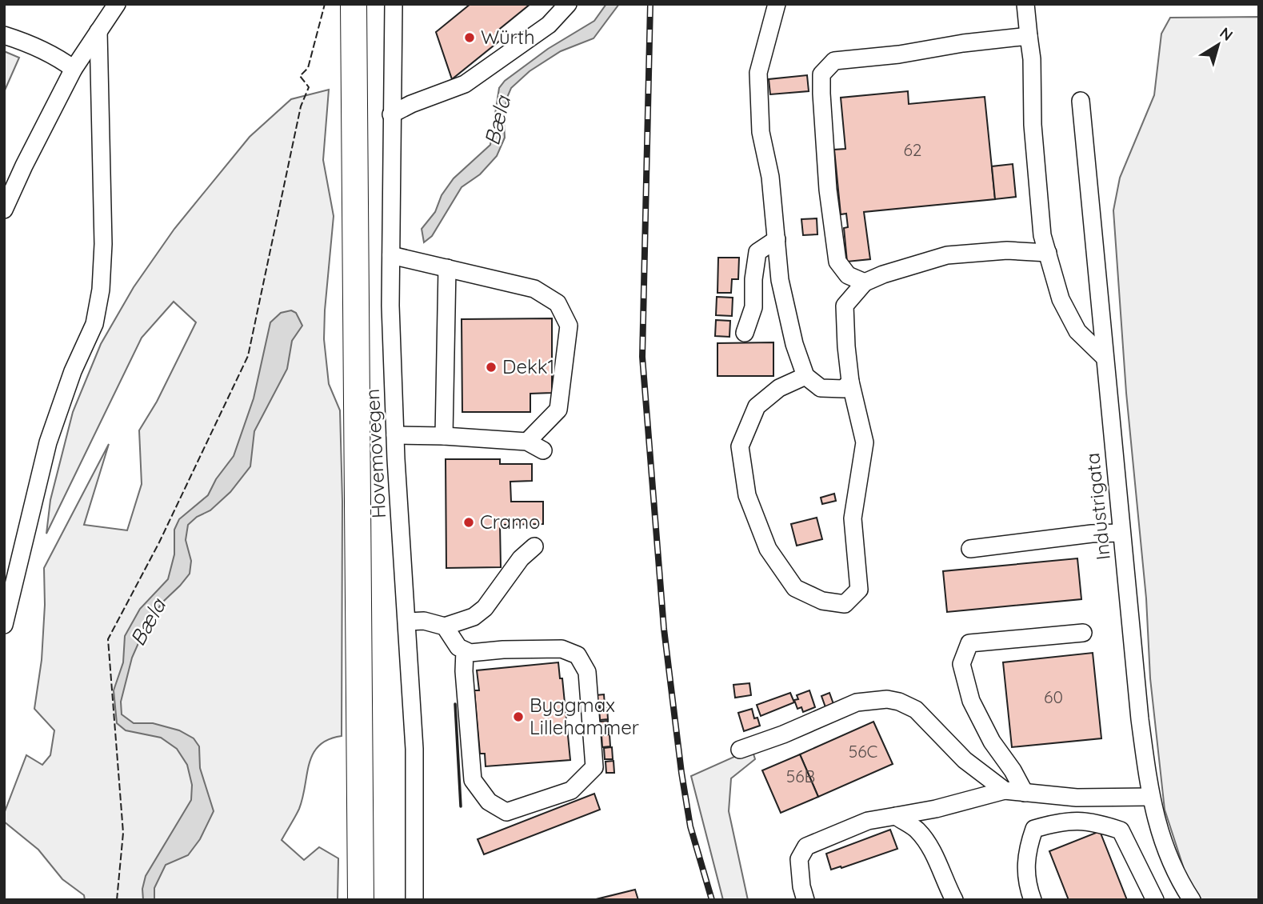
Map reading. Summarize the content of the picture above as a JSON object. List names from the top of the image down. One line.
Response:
{"streets":{"street":["Hovemovegen","Industrigata"]},"water":["Bæla"],"places":["Würth","Dekk1","Cramo","Byggmax Lillehammer"],"house_numbers":["62","60","56C","56B"],"north":"top right"}
